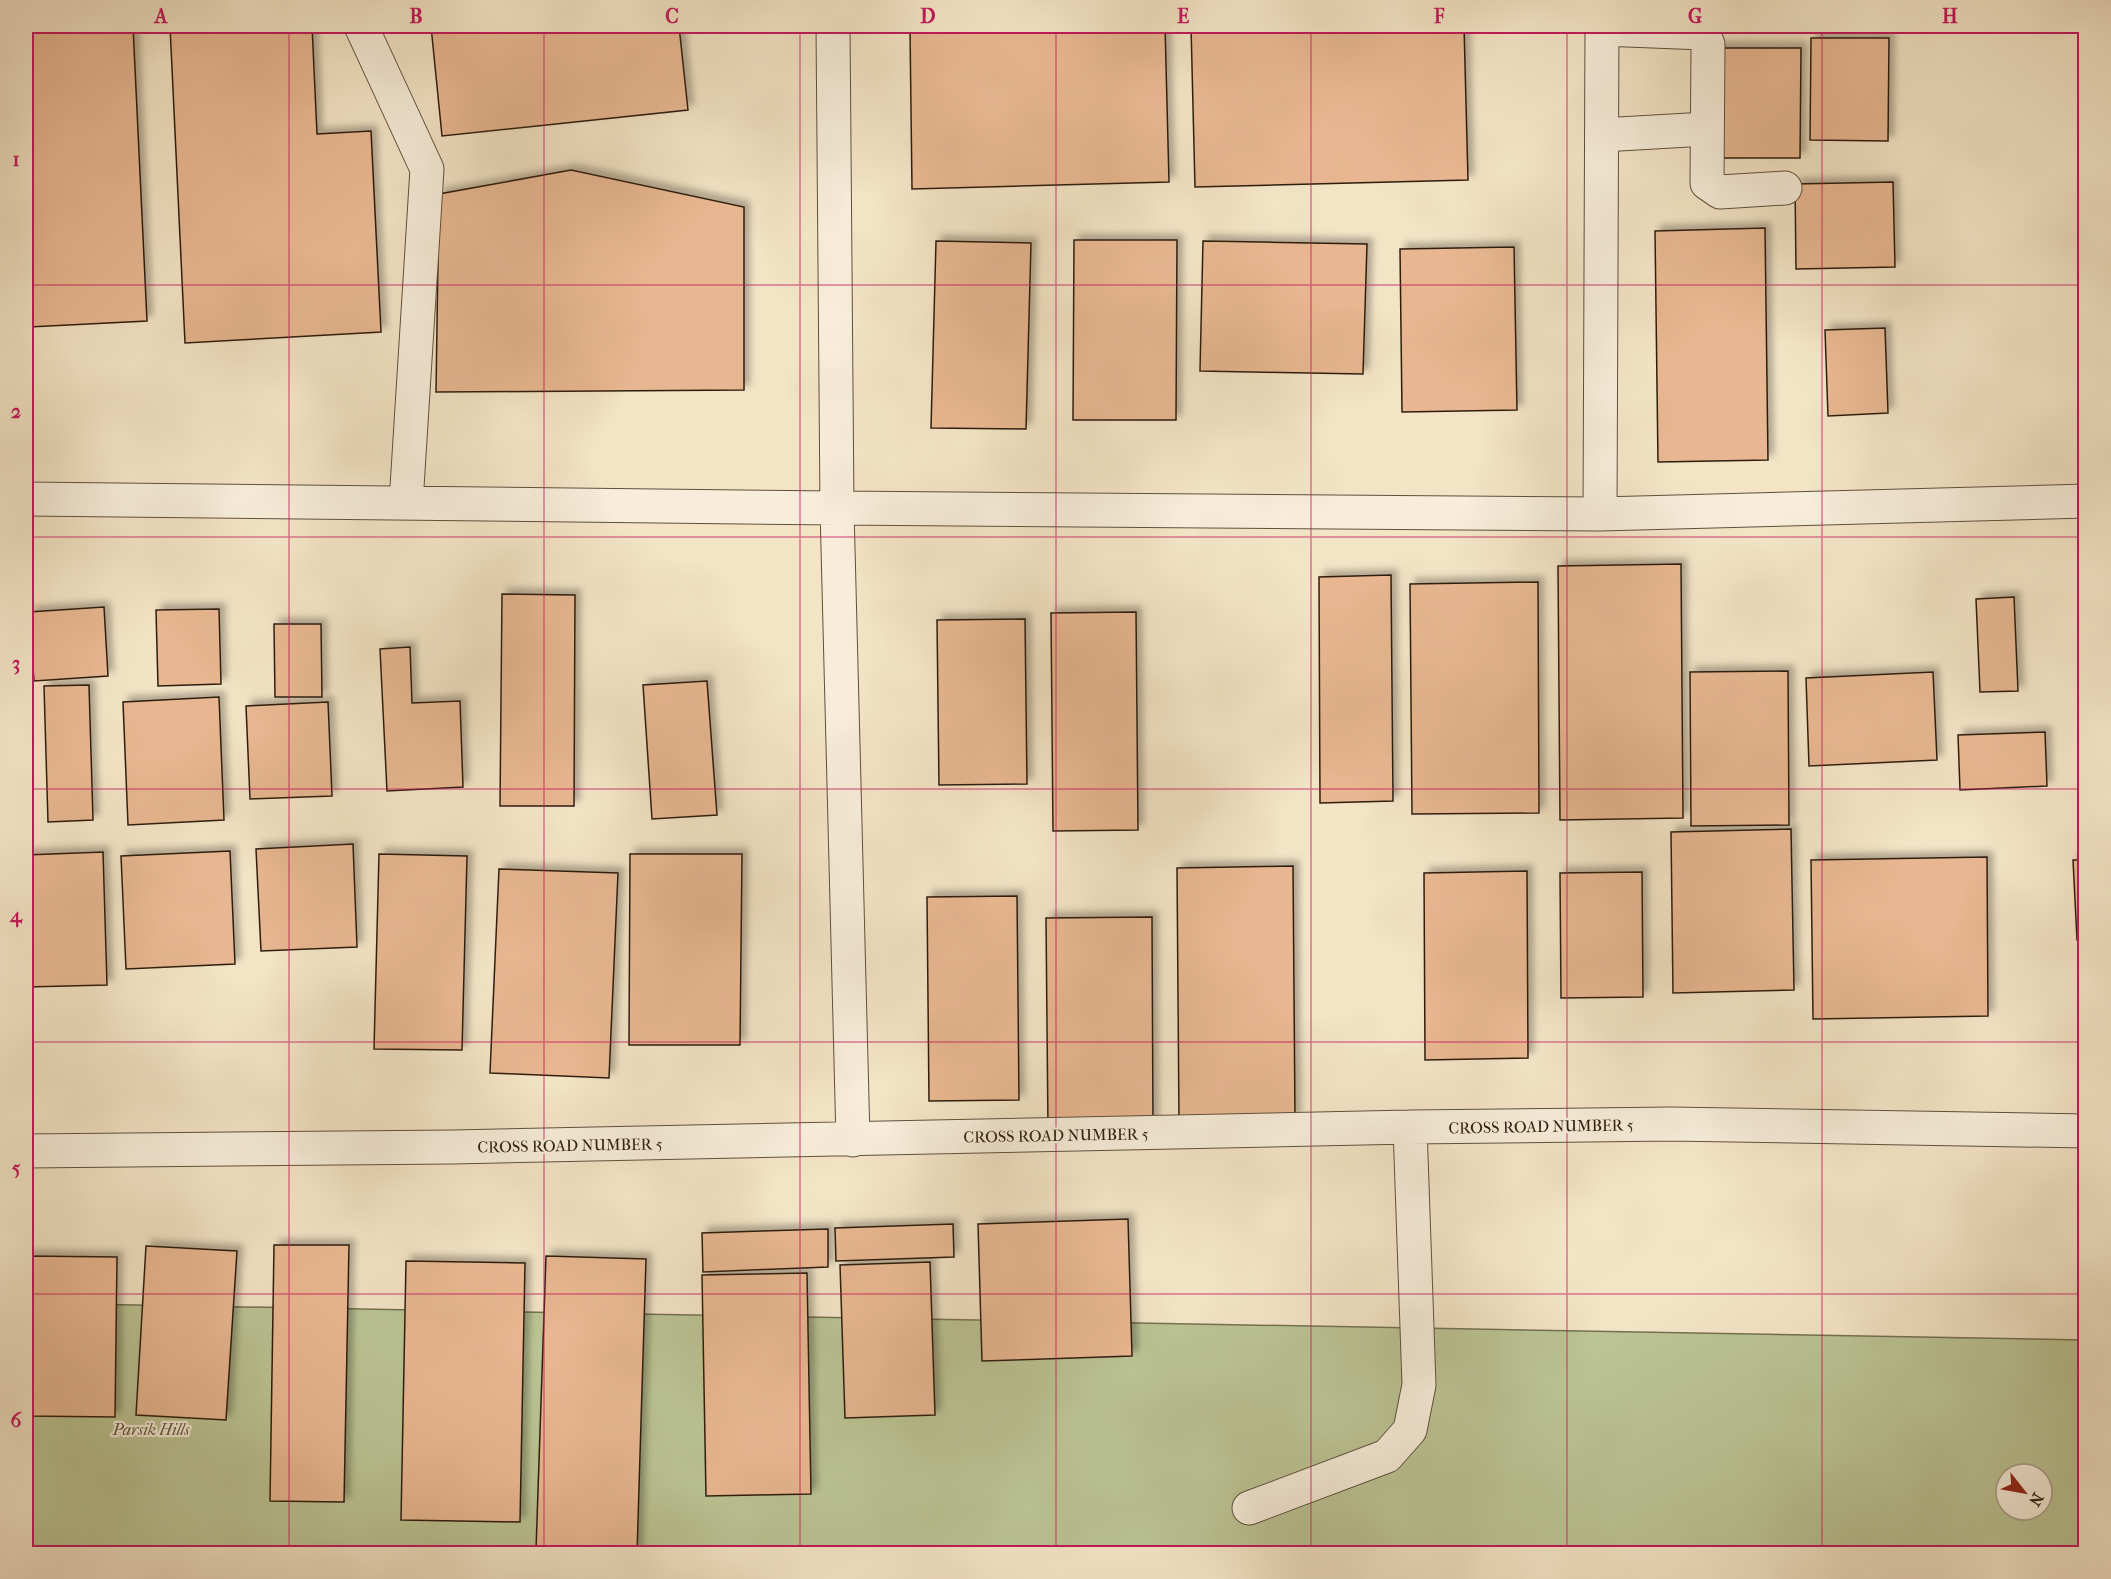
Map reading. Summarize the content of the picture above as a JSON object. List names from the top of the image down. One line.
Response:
{"streets":{"street":["CROSS ROAD NUMBER 5"]},"parks":["Parsik Hills"],"north":"bottom right","grid":{"columns":["A","B","C","D","E","F","G","H"],"rows":["1","2","3","4","5","6"]}}
